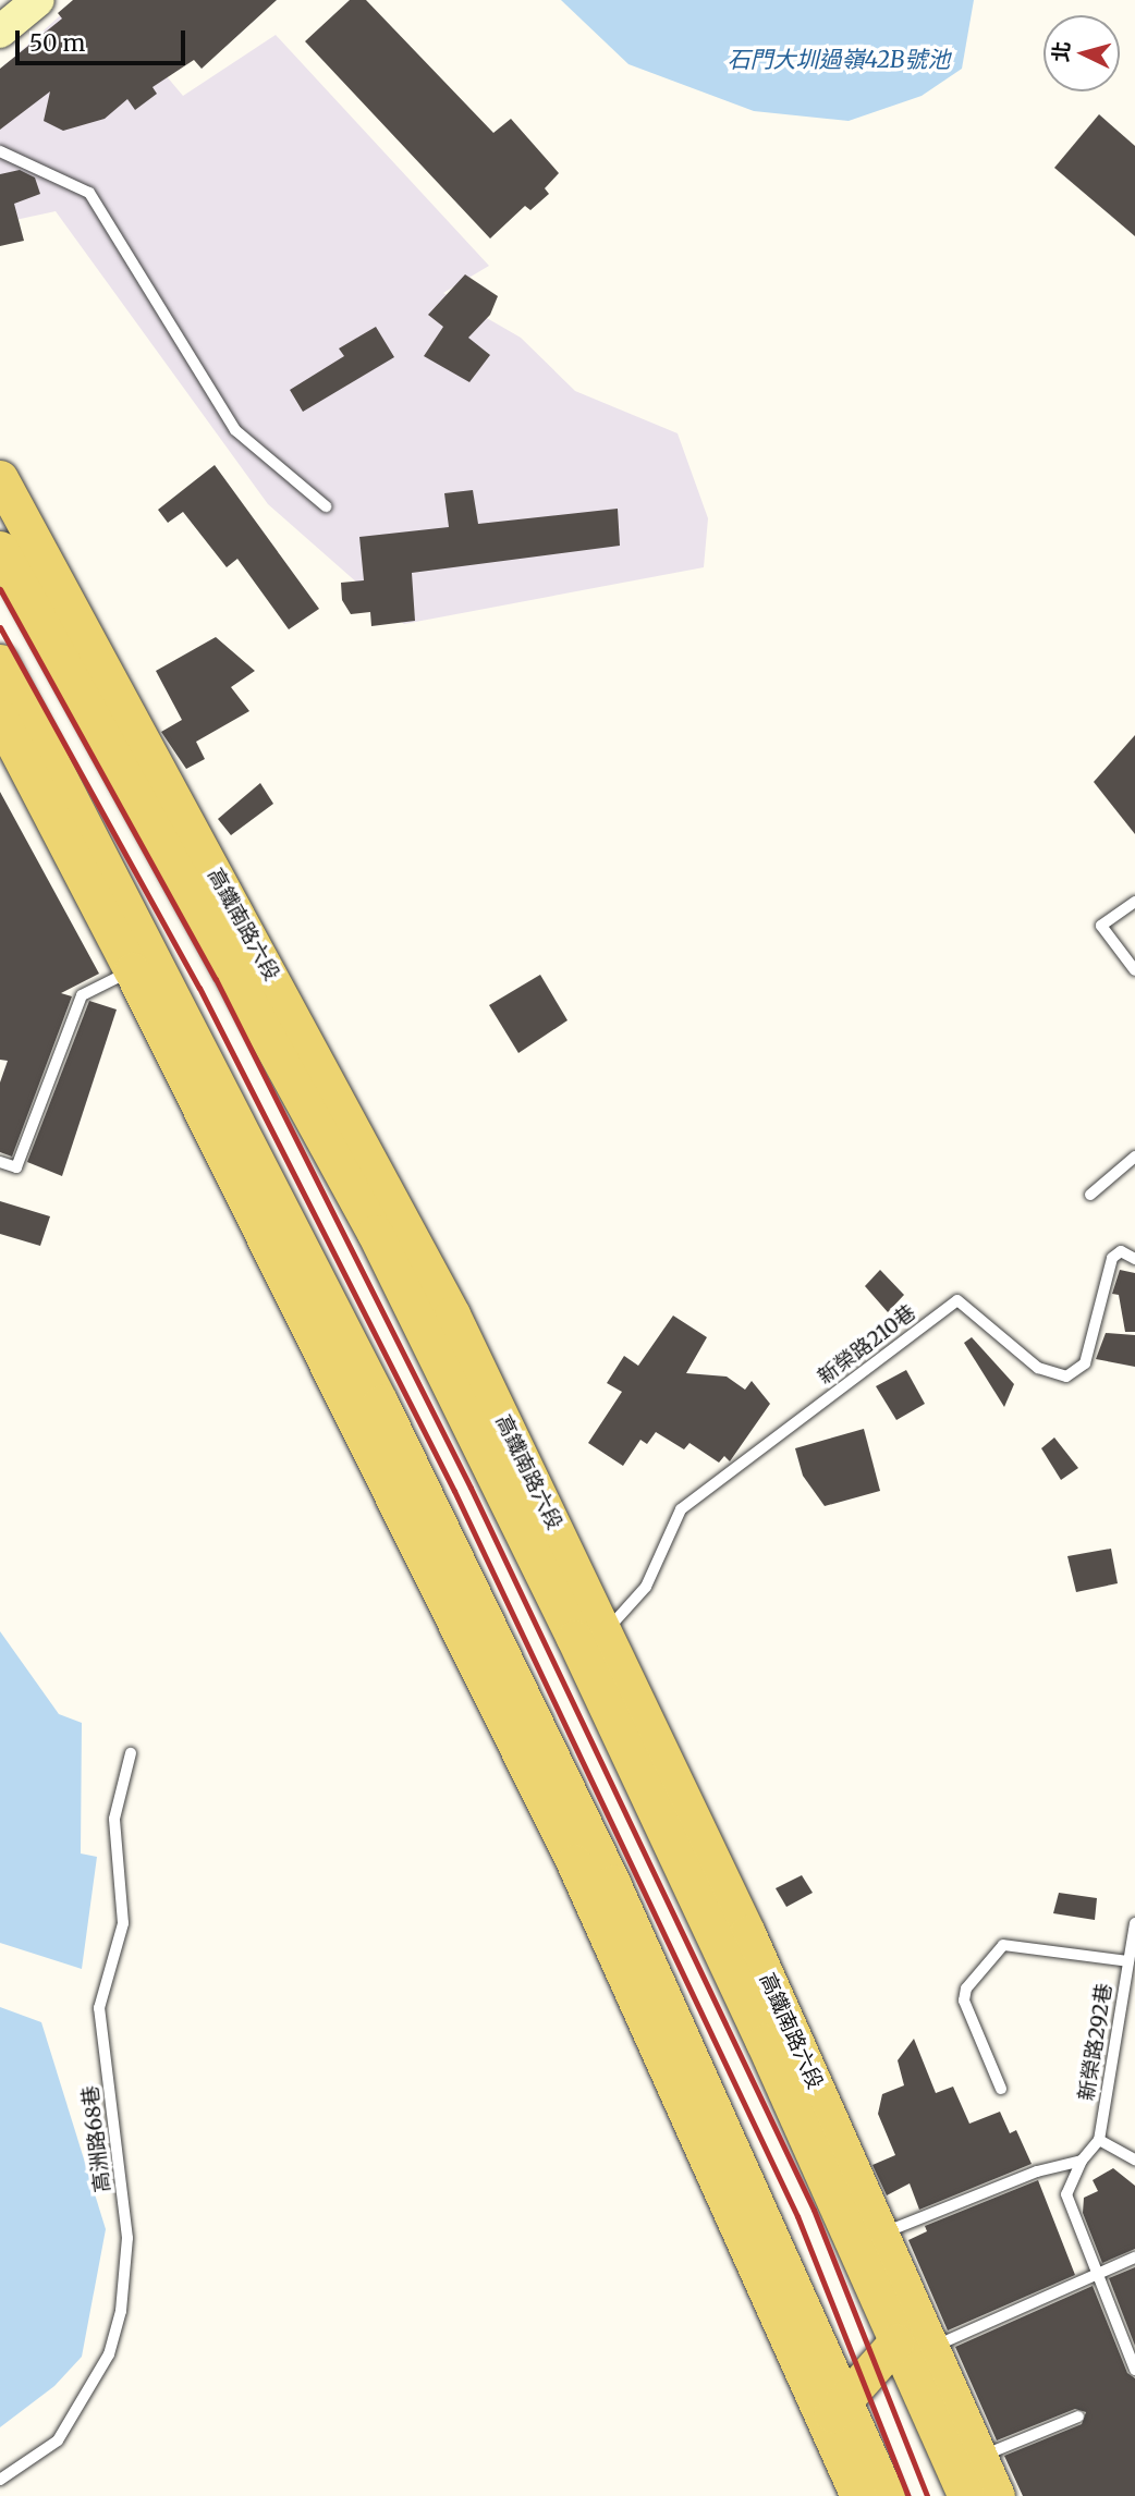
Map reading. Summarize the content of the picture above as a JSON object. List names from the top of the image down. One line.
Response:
{"streets":{"main road":["高鐵南路六段"],"lane":["新榮路210巷","新榮路292巷","高洲路68巷"]},"crossings":[["高鐵南路六段","新榮路210巷"]],"water":["石門大圳過嶺42B號池"],"scale_bar":"50 m","north":"left"}
